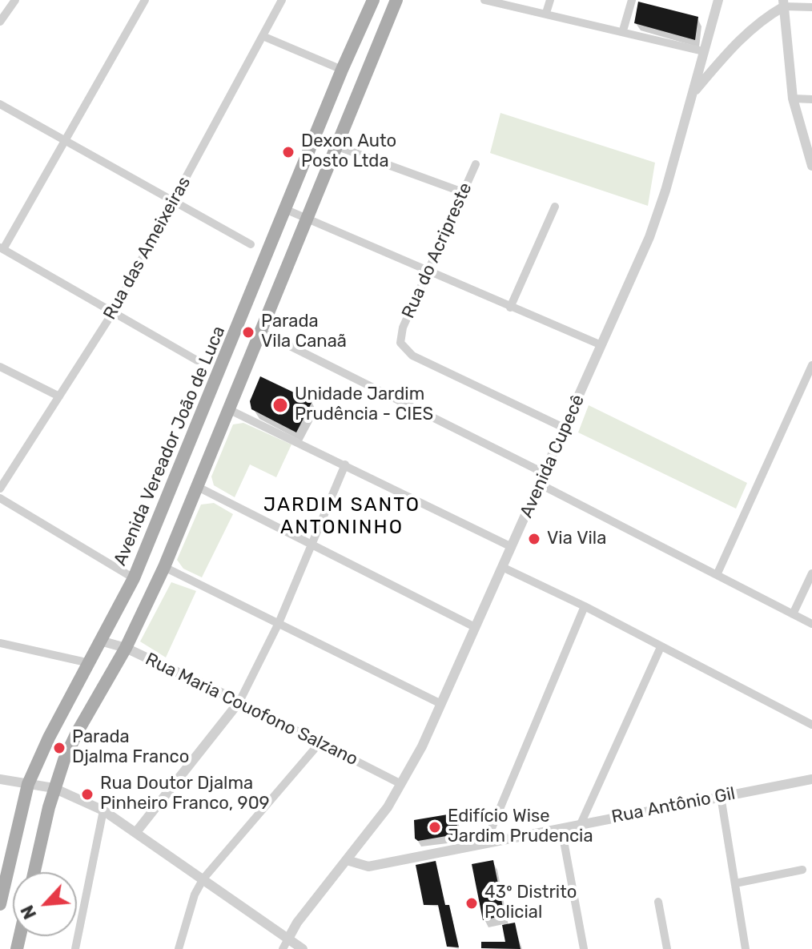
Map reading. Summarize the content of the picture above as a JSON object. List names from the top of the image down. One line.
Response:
{"streets":{"main road":["Avenida Vereador João de Luca"],"street":["Rua das Ameixeiras","Rua do Acripreste","Avenida Cupecê","Rua Maria Couofono Salzano","Rua Antônio Gil"]},"crossings":[["Rua do Acripreste","Avenida Cupecê"],["Avenida Vereador João de Luca","Rua Maria Couofono Salzano"],["Avenida Cupecê","Rua Maria Couofono Salzano"],["Avenida Cupecê","Rua Antônio Gil"]],"districts":["JARDIM SANTO ANTONINHO"],"places":["Dexon Auto Posto Ltda","Parada Vila Canaã","Unidade Jardim Prudência - CIES","Via Vila","Parada Djalma Franco","Rua Doutor Djalma Pinheiro Franco, 909","Edifício Wise Jardim Prudencia","43º Distrito Policial"],"north":"bottom left"}
